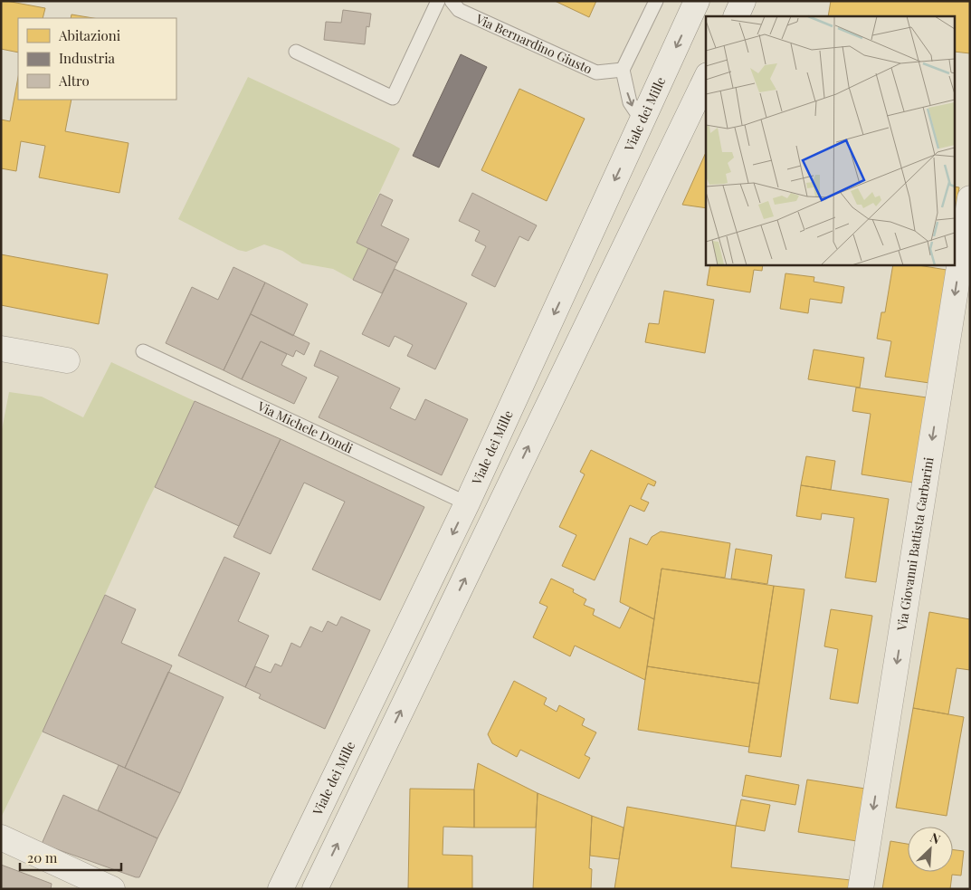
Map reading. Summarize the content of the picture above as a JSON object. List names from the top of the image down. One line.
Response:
{"streets":{"main road":["Viale dei Mille","Via Giovanni Battista Garbarini"],"lane":["Via Bernardino Giusto","Via Michele Dondi"]},"crossings":[["Viale dei Mille","Via Michele Dondi"]],"one_way":["Via Giovanni Battista Garbarini"],"legend":["Abitazioni","Industria","Altro"],"scale_bar":"20 m","north":"top right"}
